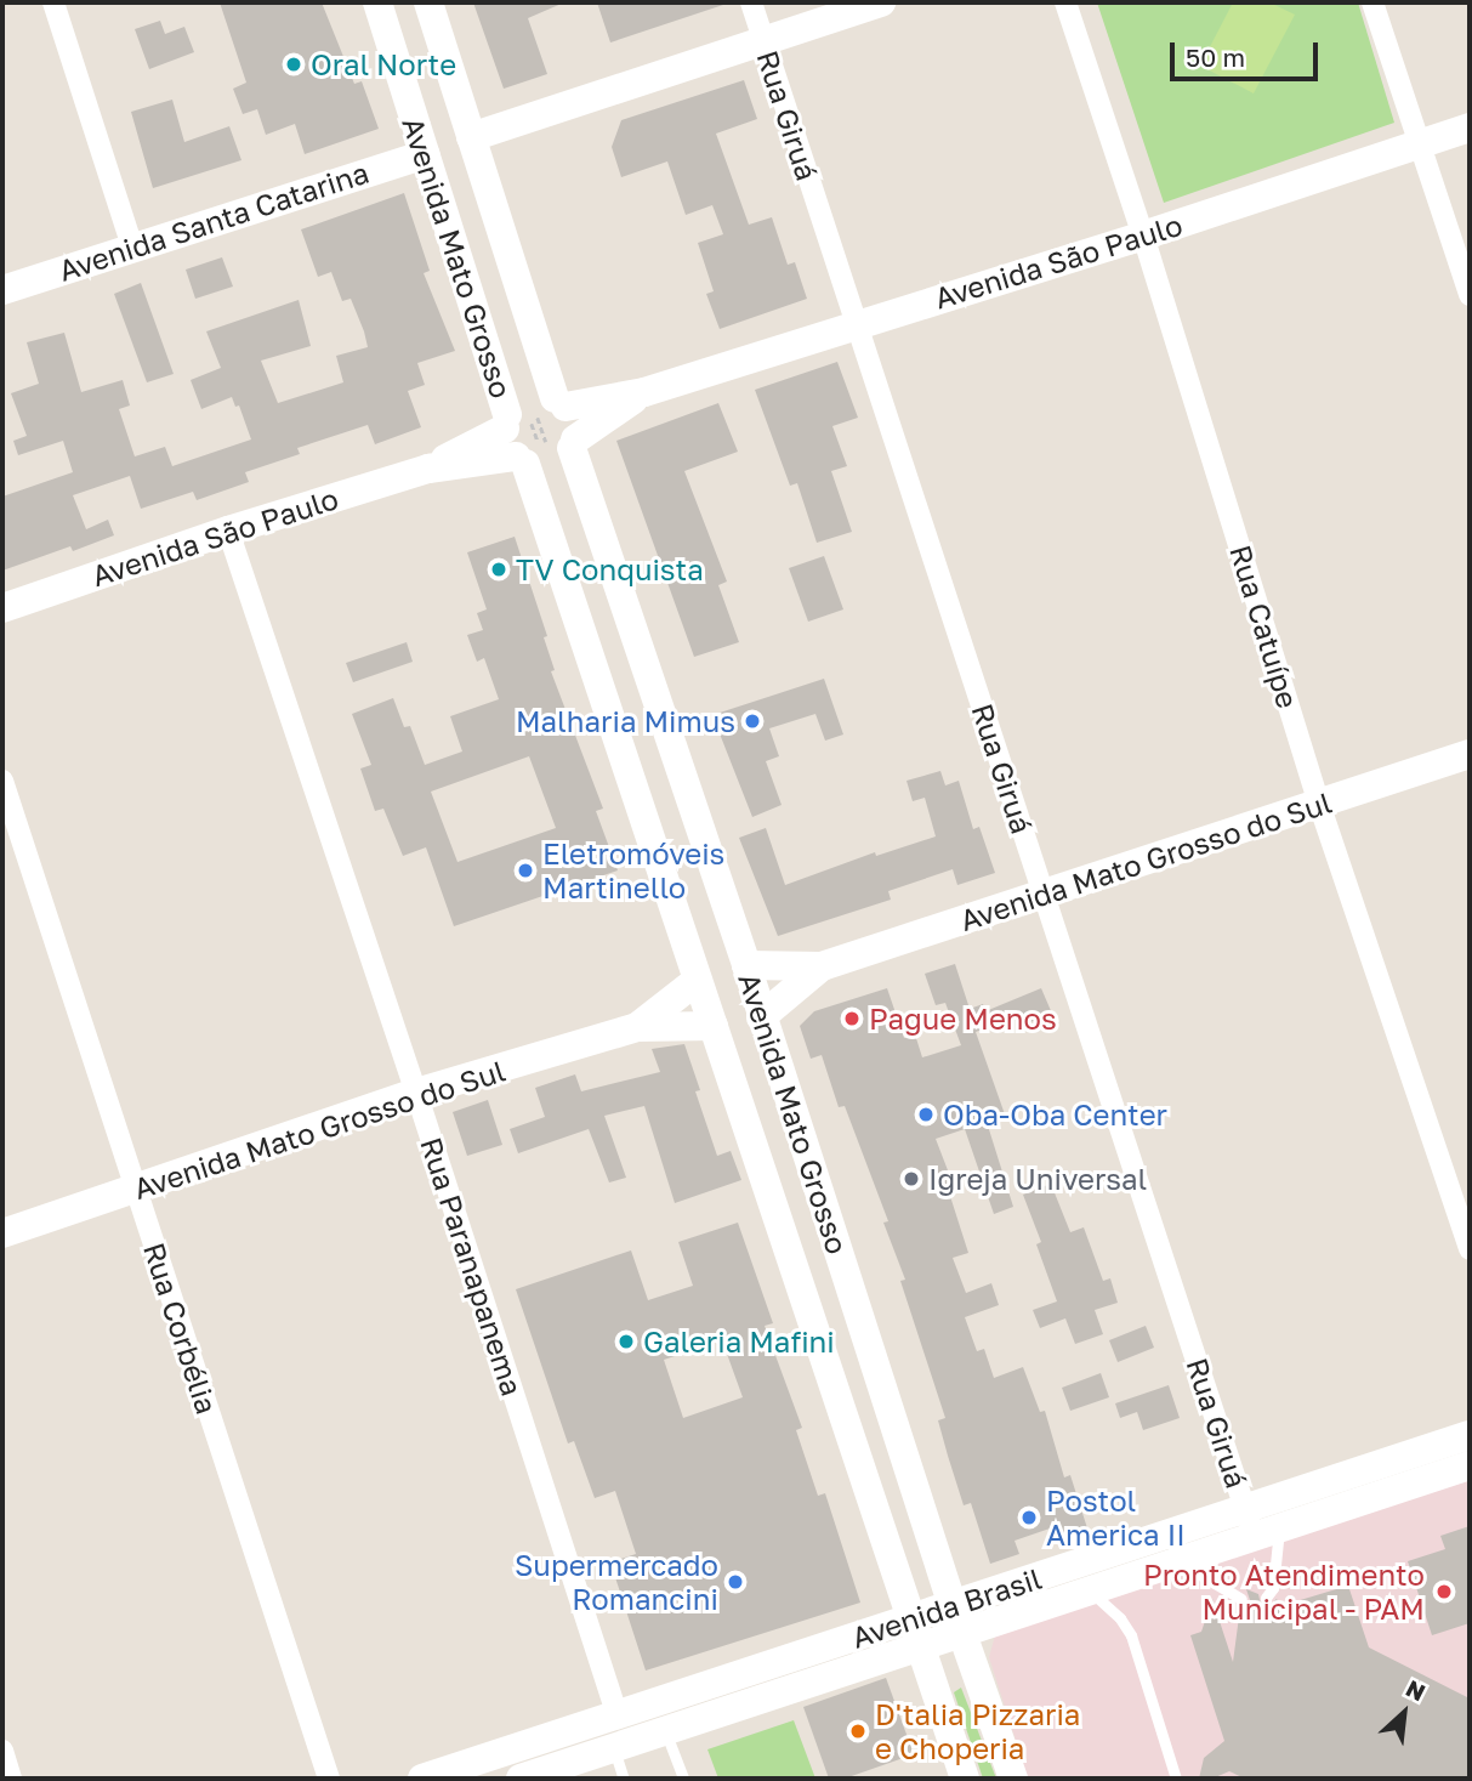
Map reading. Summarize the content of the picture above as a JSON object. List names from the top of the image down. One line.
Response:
{"streets":{"street":["Rua Giruá","Avenida Santa Catarina","Avenida Mato Grosso","Avenida São Paulo","Rua Catuípe","Avenida Mato Grosso do Sul","Rua Paranapanema","Rua Corbélia","Avenida Brasil"]},"crossings":[["Rua Giruá","Avenida São Paulo"],["Rua Giruá","Avenida Mato Grosso do Sul"],["Rua Giruá","Avenida Brasil"],["Avenida Santa Catarina","Avenida Mato Grosso"],["Avenida Mato Grosso","Avenida São Paulo"],["Avenida Mato Grosso","Avenida Brasil"],["Avenida São Paulo","Rua Catuípe"],["Avenida São Paulo","Rua Paranapanema"],["Rua Catuípe","Avenida Mato Grosso do Sul"],["Avenida Mato Grosso do Sul","Rua Paranapanema"],["Avenida Mato Grosso do Sul","Rua Corbélia"],["Rua Paranapanema","Avenida Brasil"]],"places":["Oral Norte","TV Conquista","Malharia Mimus","Eletromóveis Martinello","Pague Menos","Oba-Oba Center","Igreja Universal","Galeria Mafini","Postol America II","Supermercado Romancini","Pronto Atendimento Municipal - PAM","D'talia Pizzaria e Choperia"],"scale_bar":"50 m","north":"top right"}
